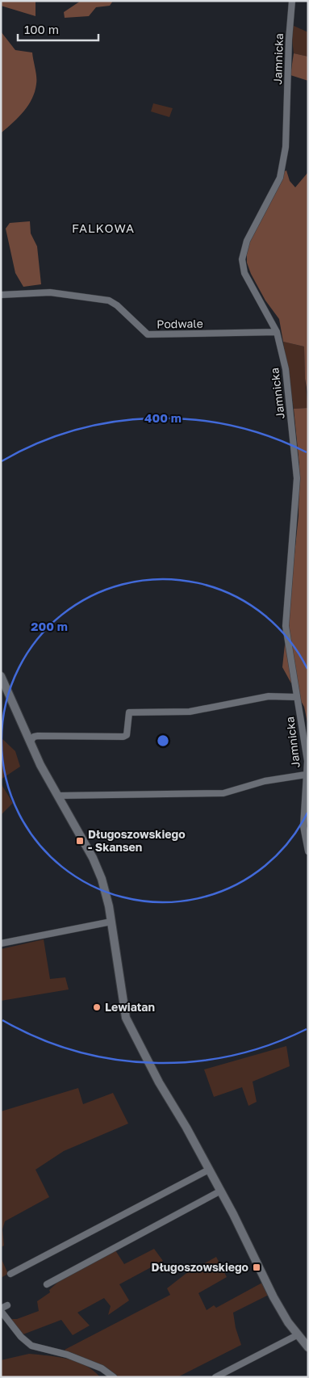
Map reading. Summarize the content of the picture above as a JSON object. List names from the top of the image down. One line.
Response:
{"streets":{"street":["Jamnicka","Podwale"]},"crossings":[["Jamnicka","Podwale"]],"districts":["FALKOWA"],"places":{"transit":["Długoszowskiego - Skansen","Długoszowskiego"],"other":["Lewiatan"]},"scale_bar":"100 m","rings":["400 m","200 m"]}
